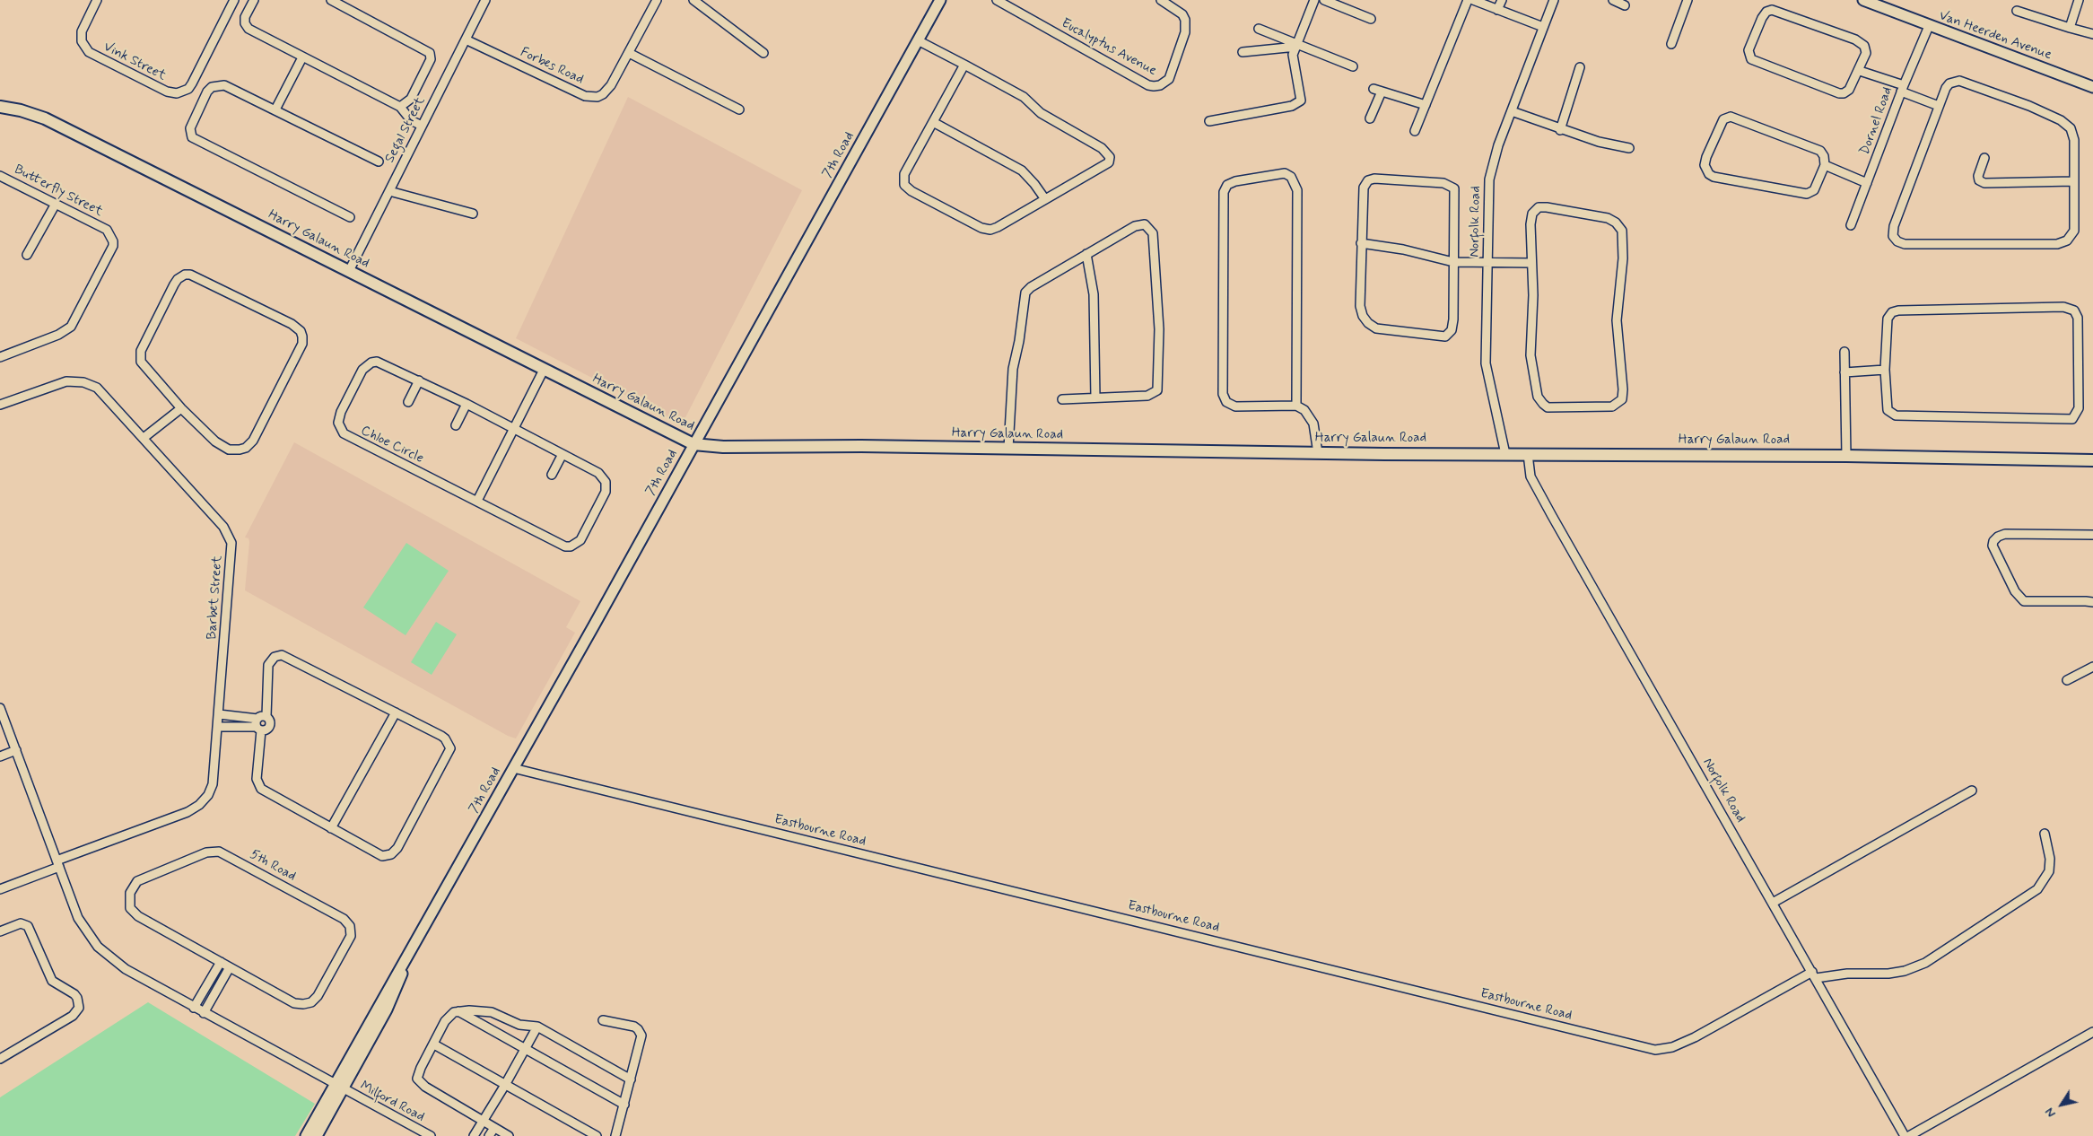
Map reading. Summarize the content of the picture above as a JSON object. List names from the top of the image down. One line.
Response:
{"streets":{"main road":["Harry Galaun Road"],"street":["Van Heerden Avenue","Eucalyptus Avenue","Vink Street","Forbes Road","Dornel Road","Segal Street","7th Road","Butterfly Street","Norfolk Road","Chloe Circle","Barbet Street","Eastbourne Road","5th Road","Milford Road"]},"crossings":[["Van Heerden Avenue","Dornel Road"],["Forbes Road","Segal Street"],["Segal Street","Harry Galaun Road"],["7th Road","Harry Galaun Road"],["7th Road","Eastbourne Road"],["7th Road","Milford Road"],["Norfolk Road","Harry Galaun Road"],["Norfolk Road","Eastbourne Road"]],"north":"bottom left"}
